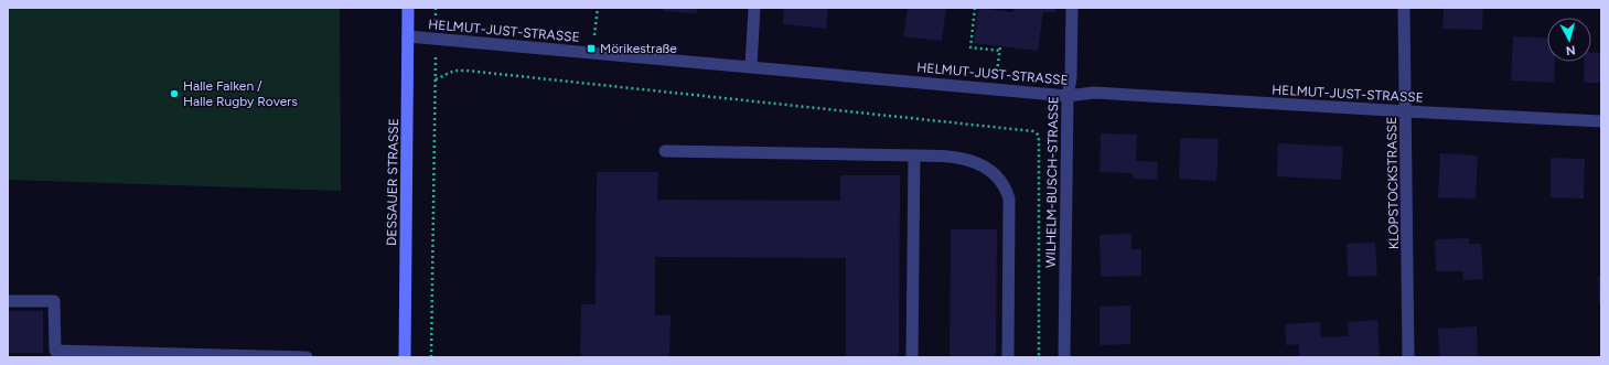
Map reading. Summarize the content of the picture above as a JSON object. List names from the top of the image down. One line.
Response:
{"streets":{"main road":["DESSAUER STRASSE"],"street":["HELMUT-JUST-STRASSE","WILHELM-BUSCH-STRASSE","KLOPSTOCKSTRASSE"]},"crossings":[["HELMUT-JUST-STRASSE","DESSAUER STRASSE"],["HELMUT-JUST-STRASSE","WILHELM-BUSCH-STRASSE"],["HELMUT-JUST-STRASSE","KLOPSTOCKSTRASSE"]],"places":{"transit":["Mörikestraße"],"other":["Halle Falken / Halle Rugby Rovers"]},"north":"bottom"}
